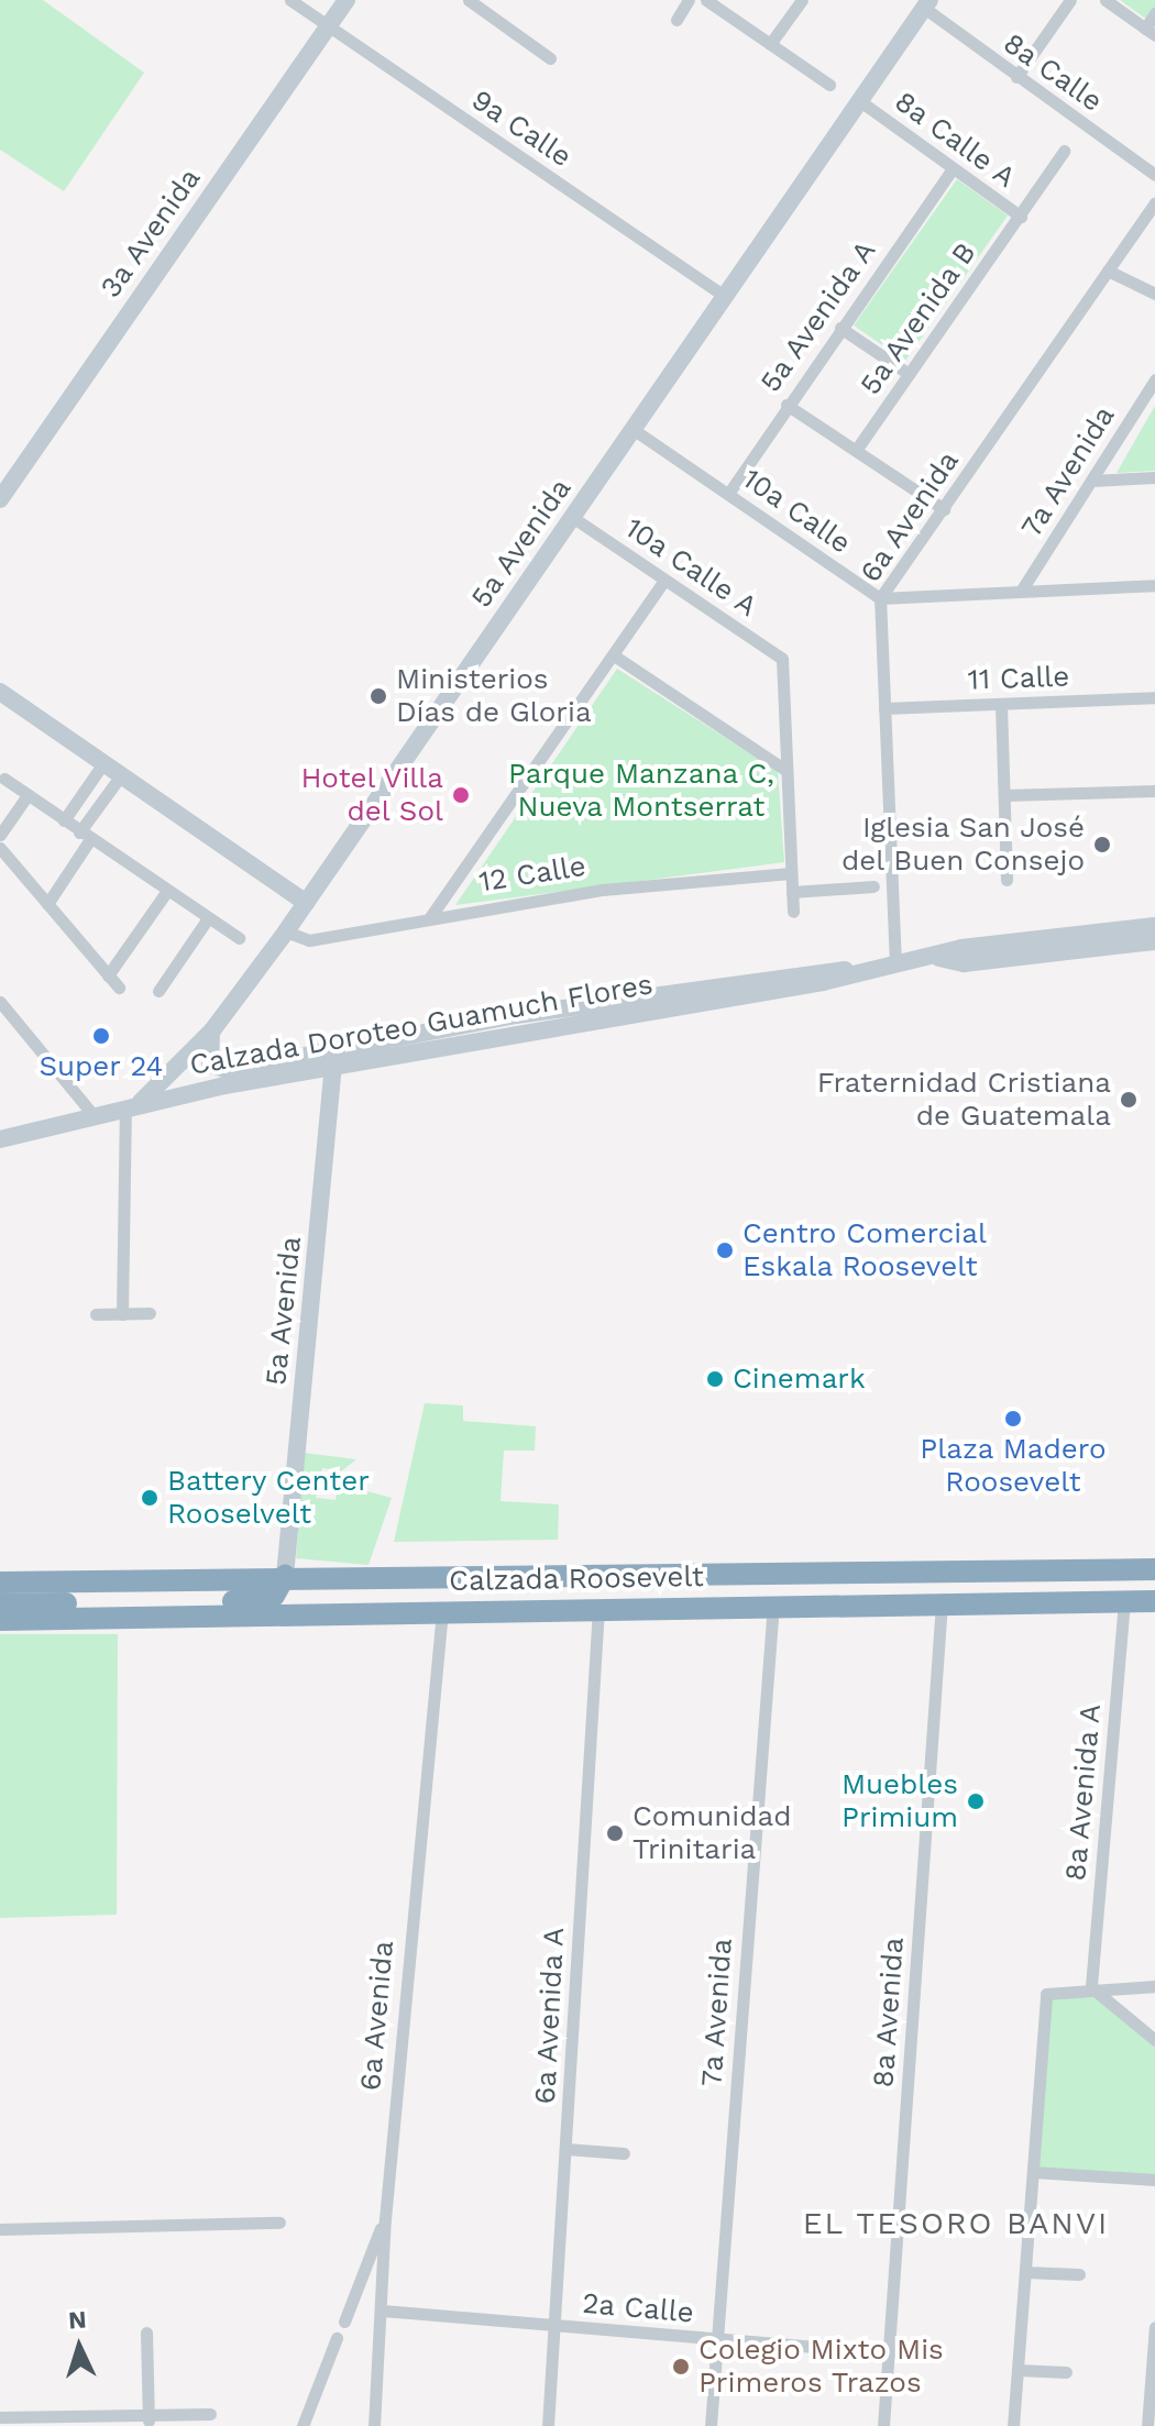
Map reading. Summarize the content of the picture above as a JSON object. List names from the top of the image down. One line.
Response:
{"streets":{"highway":["Calzada Roosevelt"],"main road":["3a Avenida","5a Avenida","Calzada Doroteo Guamuch Flores"],"street":["8a Calle","9a Calle","8a Calle A","5a Avenida A","5a Avenida B","7a Avenida","10a Calle","6a Avenida","10a Calle A","11 Calle","12 Calle","8a Avenida A","8a Avenida","6a Avenida A","2a Calle"]},"crossings":[["8a Calle","5a Avenida"],["9a Calle","3a Avenida"],["9a Calle","5a Avenida"],["8a Calle A","5a Avenida A"],["8a Calle A","5a Avenida B"],["8a Calle A","5a Avenida"],["5a Avenida A","10a Calle"],["7a Avenida","Calzada Roosevelt"],["7a Avenida","2a Calle"],["10a Calle","6a Avenida"],["10a Calle","5a Avenida"],["6a Avenida","11 Calle"],["6a Avenida","Calzada Doroteo Guamuch Flores"],["6a Avenida","Calzada Roosevelt"],["6a Avenida","2a Calle"],["5a Avenida","10a Calle A"],["5a Avenida","12 Calle"],["5a Avenida","Calzada Doroteo Guamuch Flores"],["5a Avenida","Calzada Roosevelt"],["Calzada Roosevelt","8a Avenida A"],["Calzada Roosevelt","8a Avenida"],["Calzada Roosevelt","6a Avenida A"],["8a Avenida","2a Calle"],["6a Avenida A","2a Calle"]],"districts":["EL TESORO BANVI"],"parks":["Parque Manzana C, Nueva Montserrat"],"places":["Ministerios Días de Gloria","Hotel Villa del Sol","Iglesia San José del Buen Consejo","Super 24","Fraternidad Cristiana de Guatemala","Centro Comercial Eskala Roosevelt","Cinemark","Plaza Madero Roosevelt","Battery Center Rooselvelt","Muebles Primium","Comunidad Trinitaria","Colegio Mixto Mis Primeros Trazos"],"north":"top"}
